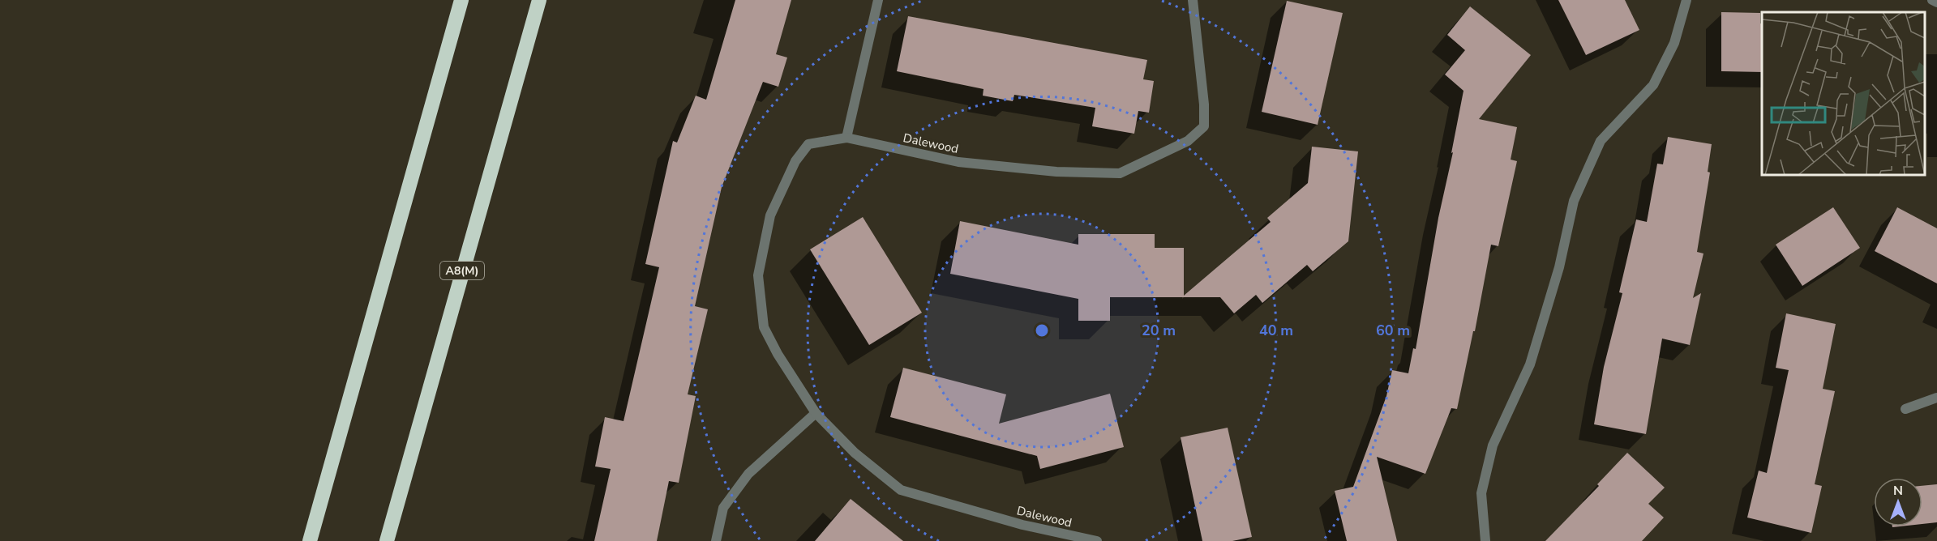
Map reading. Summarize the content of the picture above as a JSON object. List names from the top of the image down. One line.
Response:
{"streets":{"highway":["A8(M)"],"street":["Dalewood"]},"north":"top","rings":["20 m","40 m","60 m"]}
